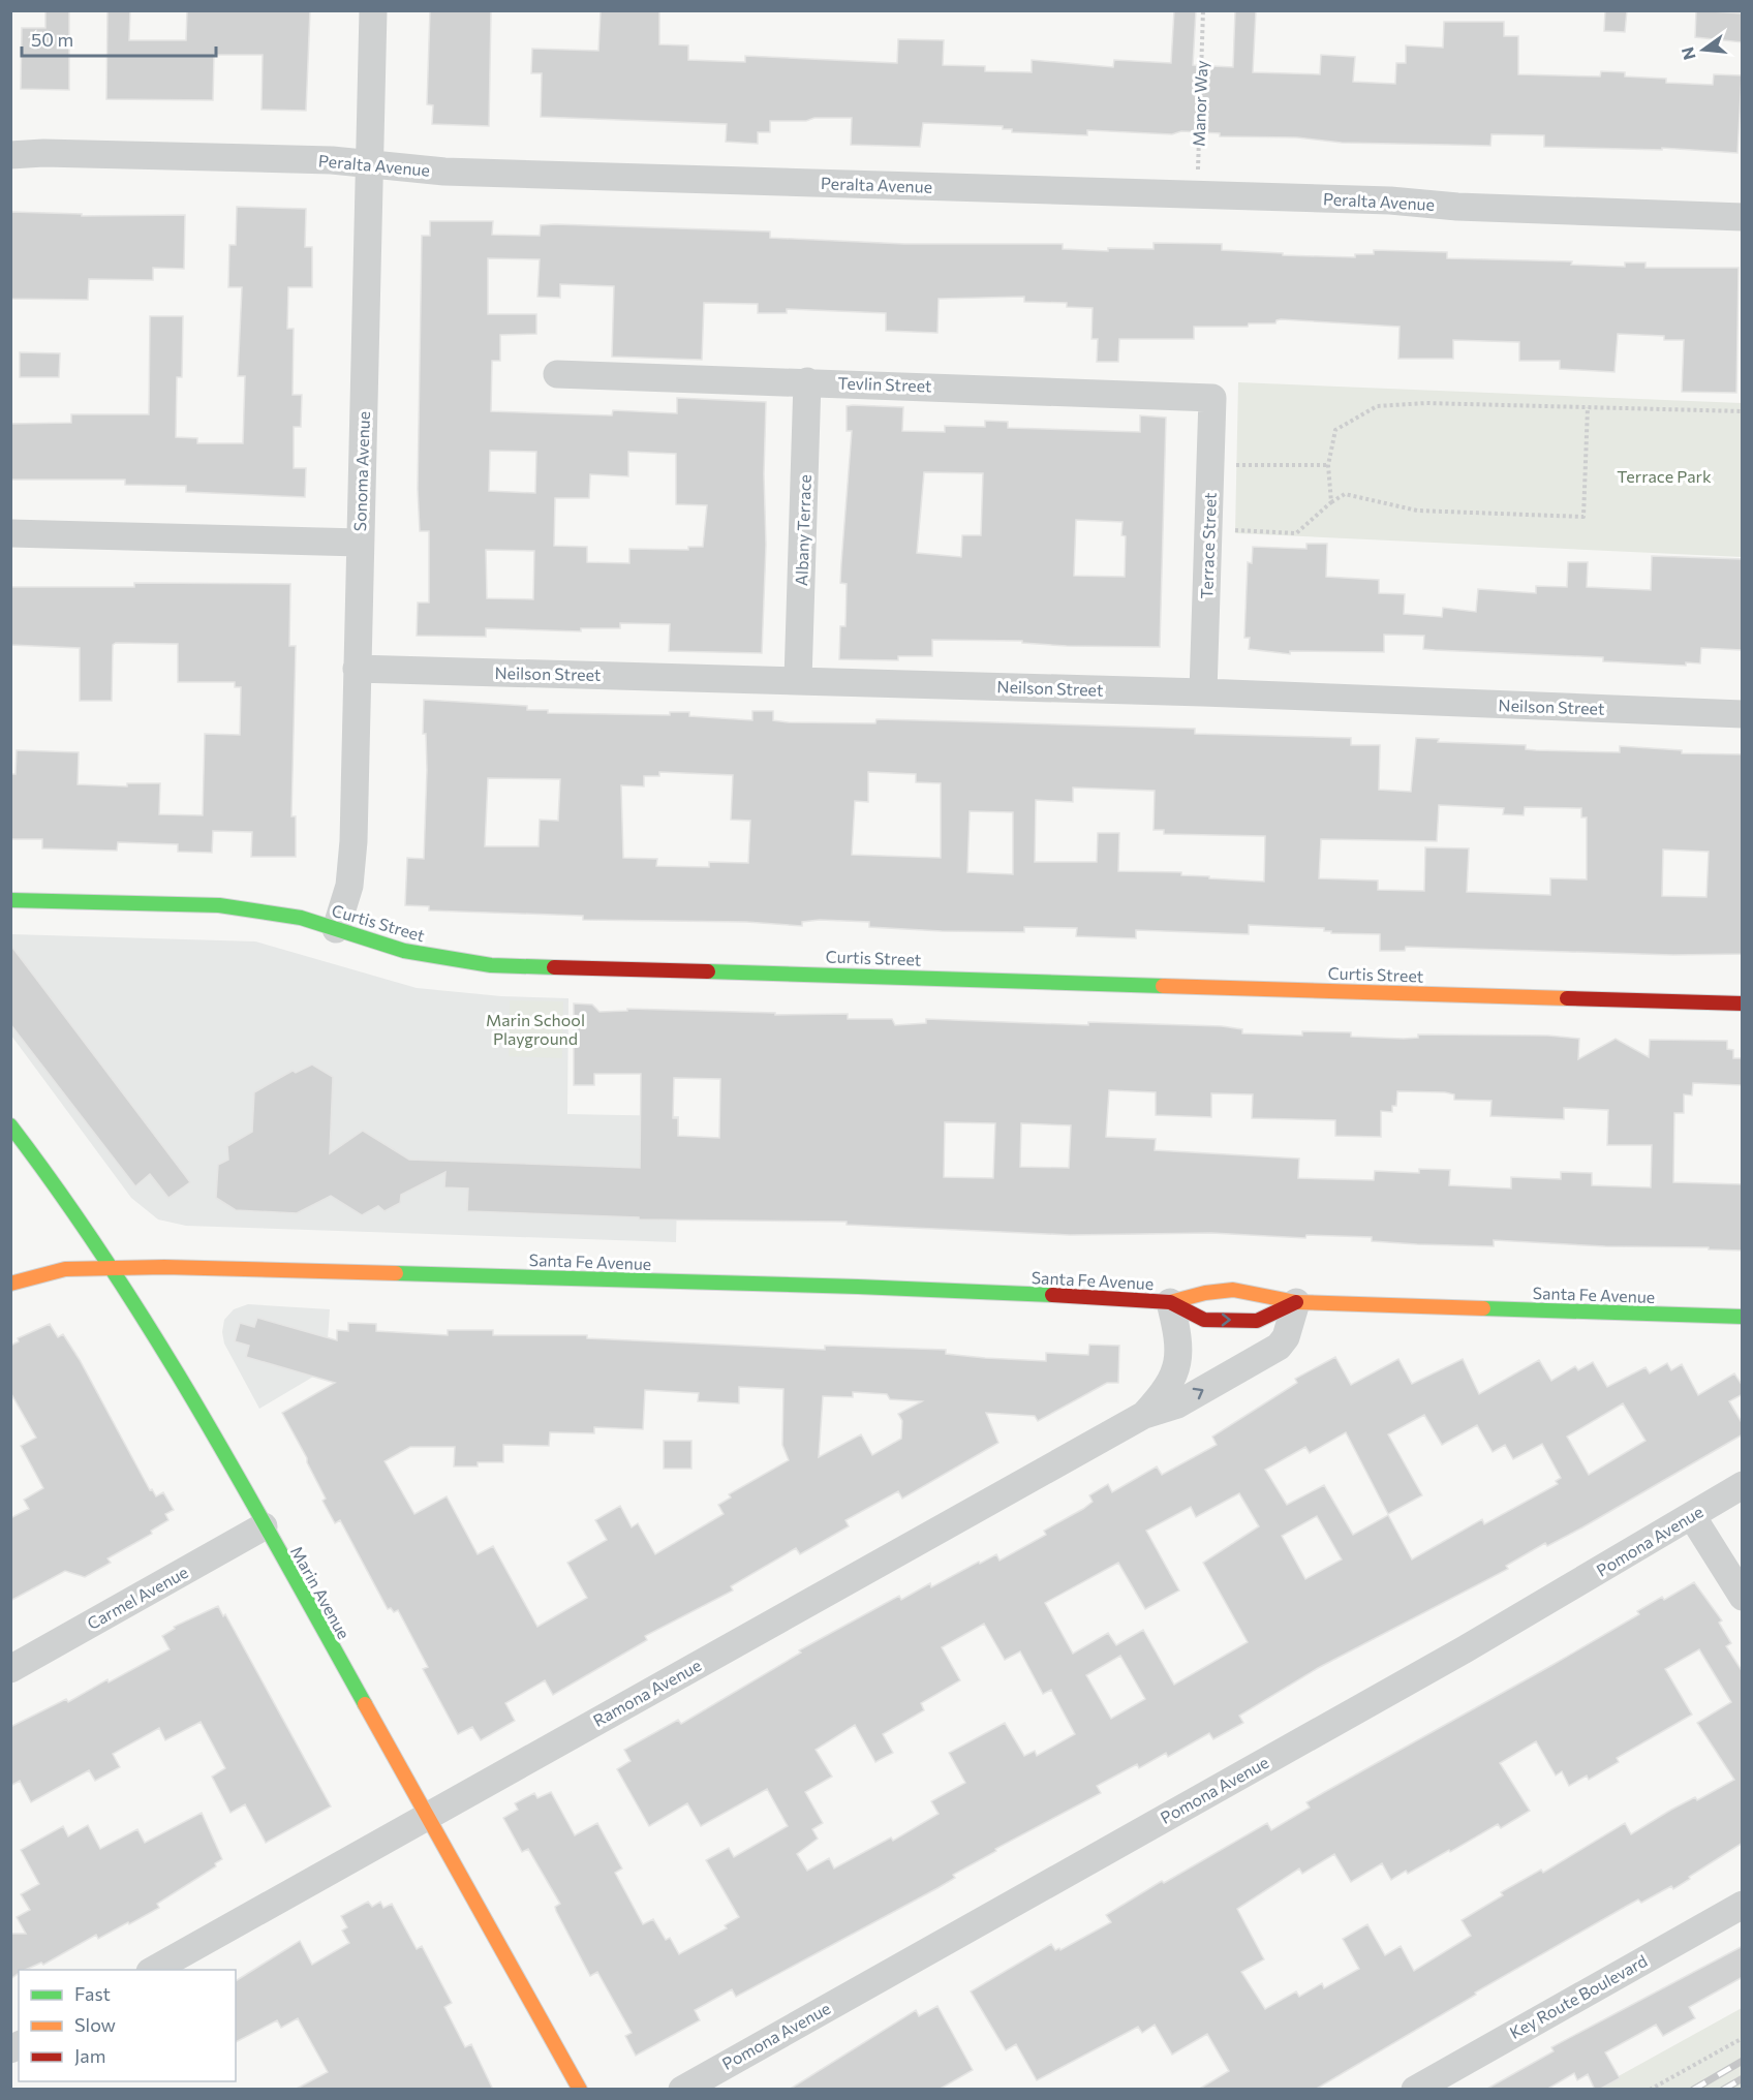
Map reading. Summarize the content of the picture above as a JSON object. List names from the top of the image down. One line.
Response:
{"streets":{"street":["Peralta Avenue","Tevlin Street","Sonoma Avenue","Albany Terrace","Terrace Street","Neilson Street","Curtis Street","Santa Fe Avenue","Pomona Avenue","Marin Avenue","Carmel Avenue","Ramona Avenue","Key Route Boulevard"],"path":["Manor Way"]},"crossings":[["Manor Way","Peralta Avenue"],["Peralta Avenue","Sonoma Avenue"],["Tevlin Street","Albany Terrace"],["Tevlin Street","Terrace Street"],["Sonoma Avenue","Neilson Street"],["Sonoma Avenue","Curtis Street"],["Albany Terrace","Neilson Street"],["Terrace Street","Neilson Street"],["Santa Fe Avenue","Marin Avenue"],["Santa Fe Avenue","Ramona Avenue"],["Marin Avenue","Carmel Avenue"],["Marin Avenue","Ramona Avenue"]],"parks":["Terrace Park","Marin School Playground"],"legend":["Fast","Slow","Jam"],"scale_bar":"50 m","north":"left"}
